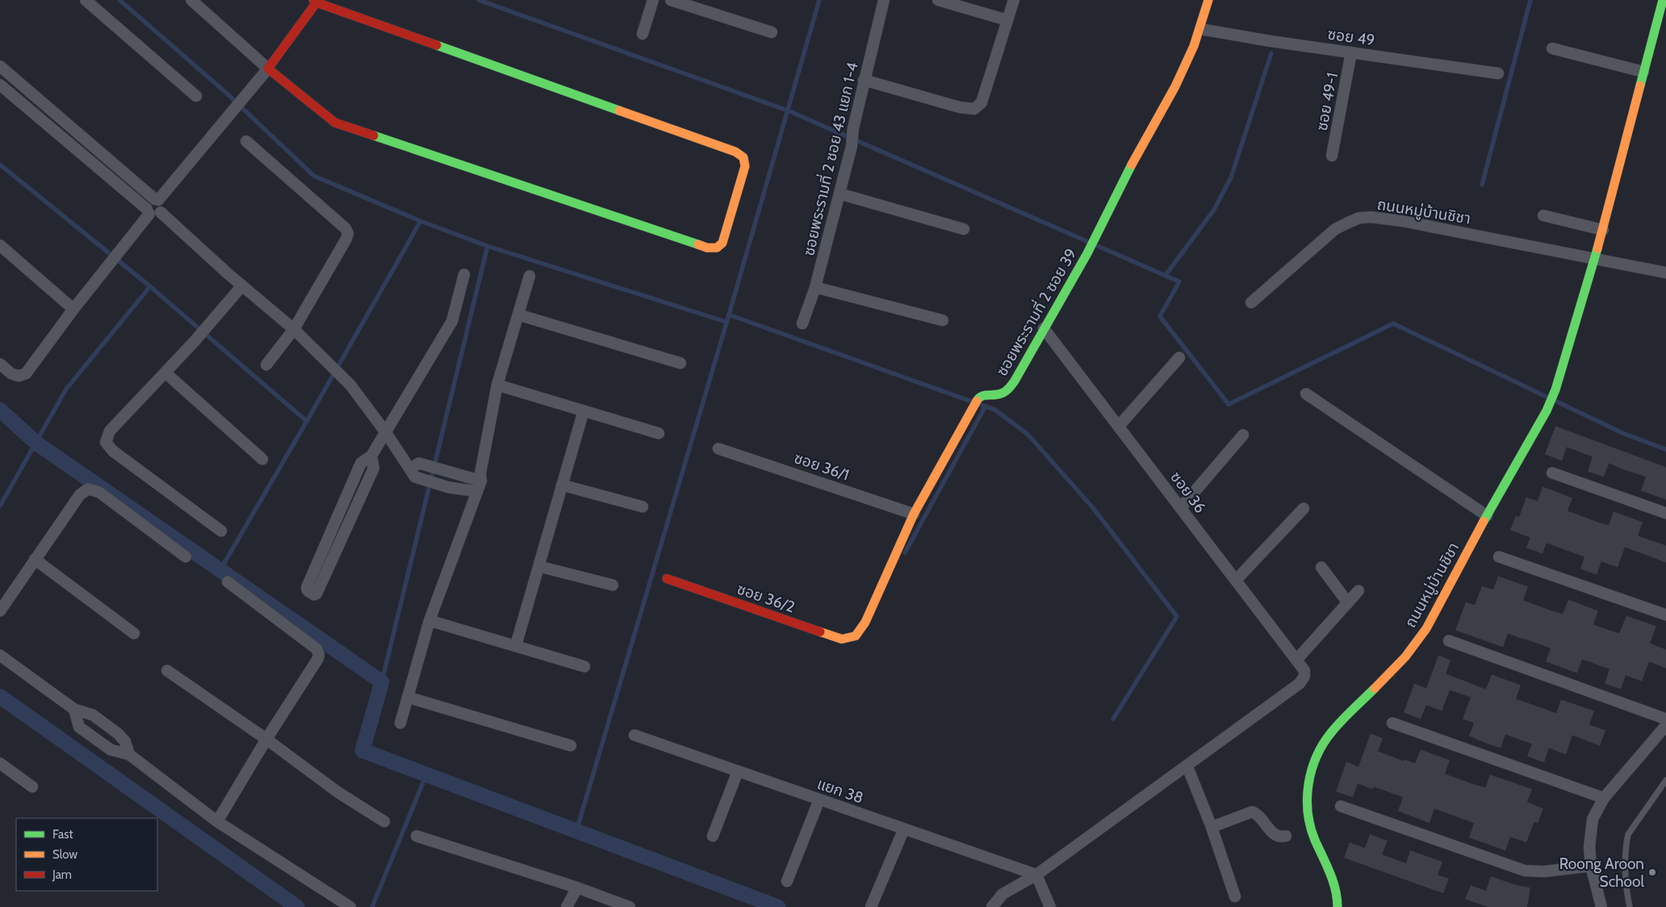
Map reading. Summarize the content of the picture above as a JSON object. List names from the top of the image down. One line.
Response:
{"streets":{"street":["ซอย 49","ซอย 49-1","ซอยพระรามที่ 2 ซอย 43 แยก 1-4","ถนนหมู่บ้านชิชา","ซอยพระรามที่ 2 ซอย 39","ซอย 36/1","ซอย 36","ซอย 36/2","แยก 38"]},"crossings":[["ซอย 49","ซอย 49-1"],["ซอย 49","ซอยพระรามที่ 2 ซอย 39"],["ซอยพระรามที่ 2 ซอย 39","ซอย 36/1"],["ซอยพระรามที่ 2 ซอย 39","ซอย 36"],["ซอยพระรามที่ 2 ซอย 39","ซอย 36/2"]],"places":["Roong Aroon School"],"legend":["Fast","Slow","Jam"]}
